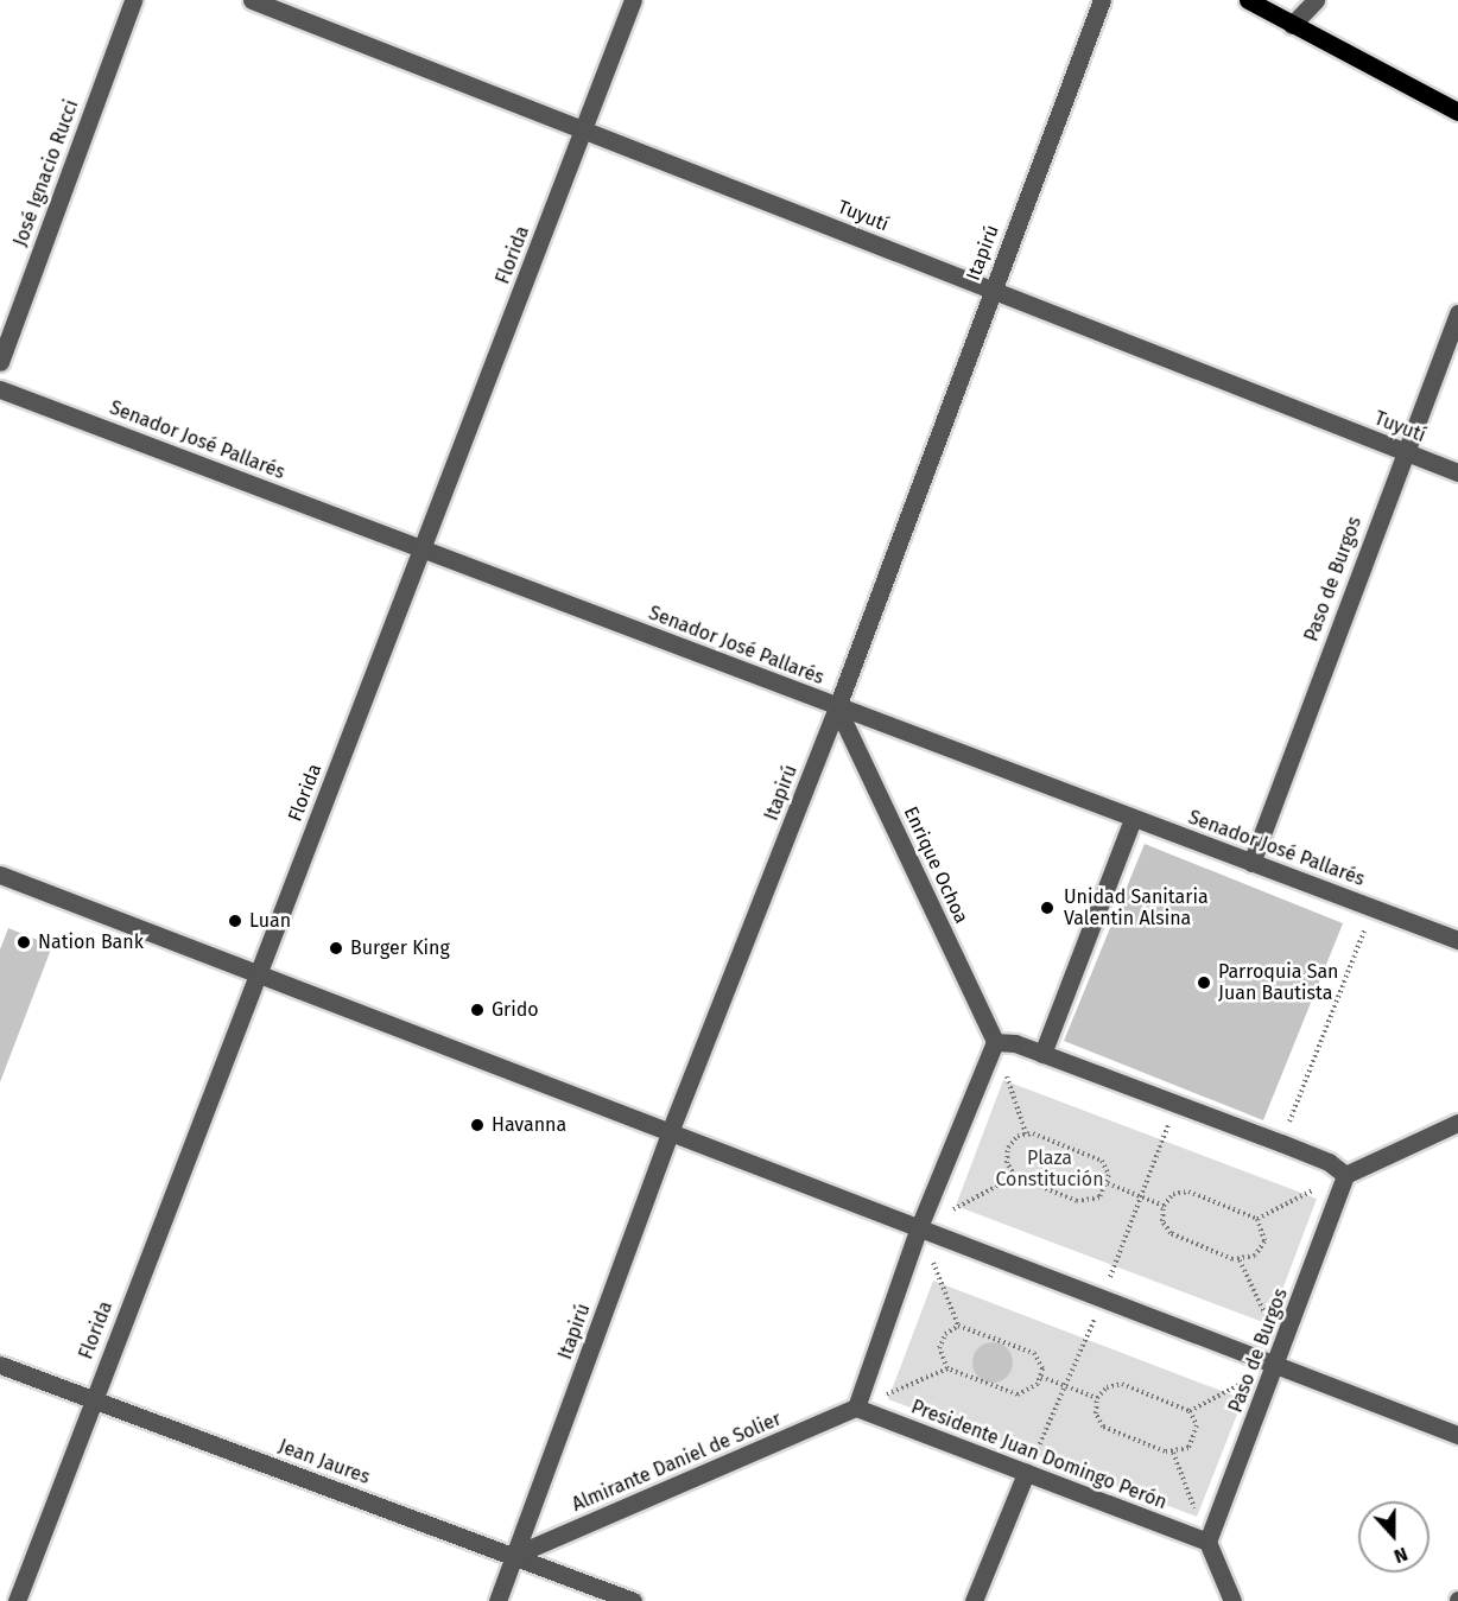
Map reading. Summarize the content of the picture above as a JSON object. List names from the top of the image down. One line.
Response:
{"streets":{"street":["José Ignacio Rucci","Tuyutí","Itapirú","Florida","Senador José Pallarés","Paso de Burgos","Enrique Ochoa","Presidente Juan Domingo Perón","Jean Jaures","Almirante Daniel de Solier"]},"crossings":[["Tuyutí","Itapirú"],["Tuyutí","Florida"],["Tuyutí","Paso de Burgos"],["Itapirú","Senador José Pallarés"],["Itapirú","Enrique Ochoa"],["Itapirú","Jean Jaures"],["Itapirú","Almirante Daniel de Solier"],["Florida","Senador José Pallarés"],["Florida","Jean Jaures"],["Senador José Pallarés","Paso de Burgos"],["Senador José Pallarés","Enrique Ochoa"],["Paso de Burgos","Presidente Juan Domingo Perón"],["Presidente Juan Domingo Perón","Almirante Daniel de Solier"],["Jean Jaures","Almirante Daniel de Solier"]],"parks":["Plaza Constitución"],"places":["Unidad Sanitaria Valentin Alsina","Luan","Nation Bank","Burger King","Parroquia San Juan Bautista","Grido","Havanna"],"north":"bottom"}
